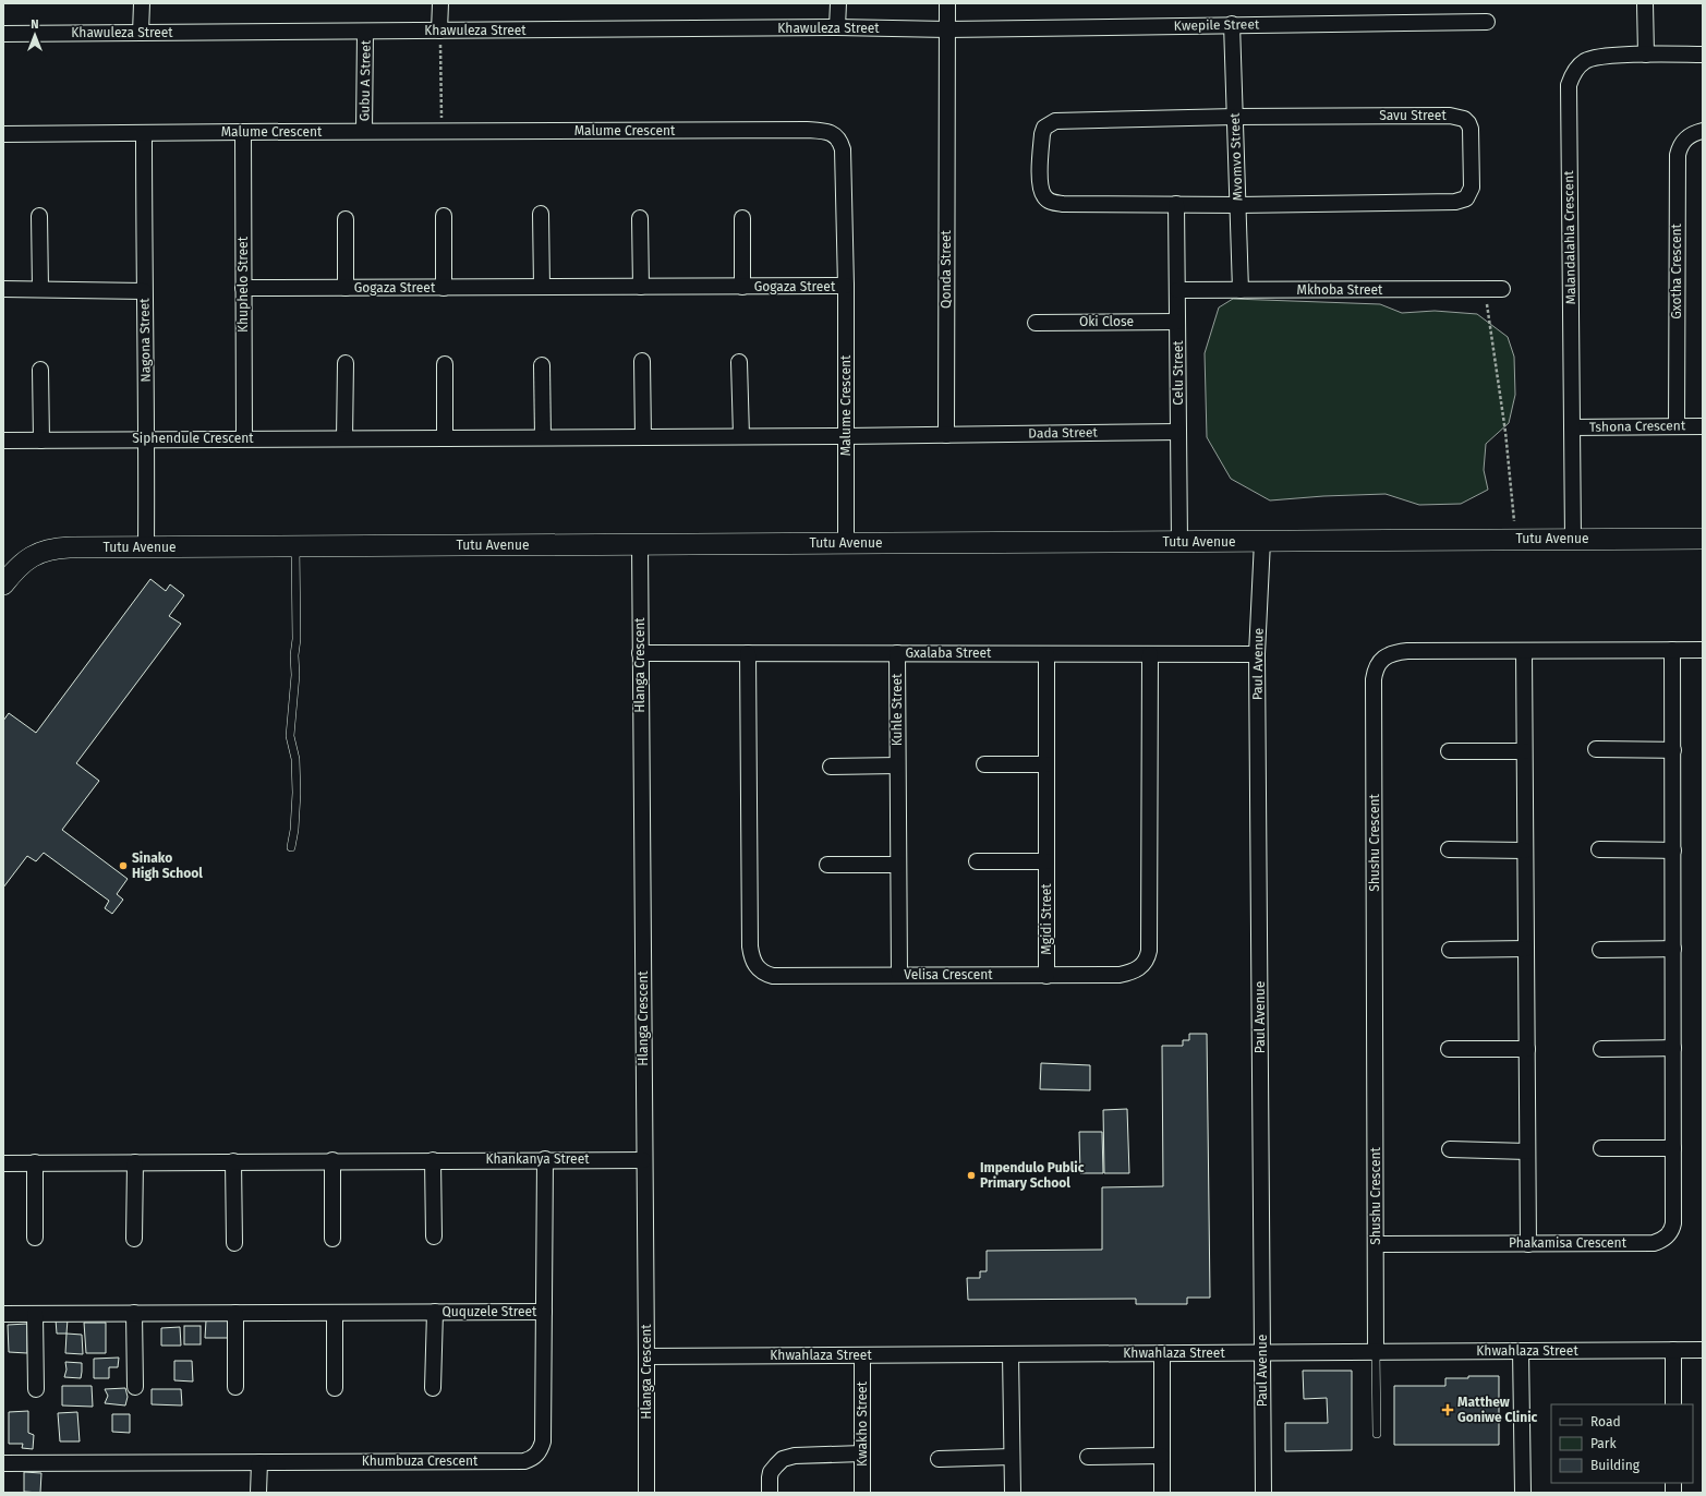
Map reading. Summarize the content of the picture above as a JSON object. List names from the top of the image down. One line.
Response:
{"streets":{"street":["Kwepile Street","Khawuleza Street","Gubu A Street","Savu Street","Malume Crescent","Mvomvo Street","Malandalahla Crescent","Qonda Street","Gxotha Crescent","Khuphelo Street","Gogaza Street","Mkhoba Street","Oki Close","Nagona Street","Celu Street","Tshona Crescent","Dada Street","Siphendule Crescent","Tutu Avenue","Gxalaba Street","Paul Avenue","Hlanga Crescent","Kuhle Street","Shushu Crescent","Mgidi Street","Velisa Crescent","Khankanya Street","Phakamisa Crescent","Ququzele Street","Khwahlaza Street","Kwakho Street","Khumbuza Crescent"]},"crossings":[["Kwepile Street","Khawuleza Street"],["Kwepile Street","Mvomvo Street"],["Kwepile Street","Qonda Street"],["Khawuleza Street","Gubu A Street"],["Khawuleza Street","Qonda Street"],["Gubu A Street","Malume Crescent"],["Savu Street","Mvomvo Street"],["Savu Street","Celu Street"],["Malume Crescent","Khuphelo Street"],["Malume Crescent","Gogaza Street"],["Malume Crescent","Nagona Street"],["Malume Crescent","Siphendule Crescent"],["Malume Crescent","Tutu Avenue"],["Mvomvo Street","Mkhoba Street"],["Malandalahla Crescent","Tshona Crescent"],["Malandalahla Crescent","Tutu Avenue"],["Qonda Street","Dada Street"],["Gxotha Crescent","Tshona Crescent"],["Khuphelo Street","Gogaza Street"],["Khuphelo Street","Siphendule Crescent"],["Mkhoba Street","Celu Street"],["Oki Close","Celu Street"],["Nagona Street","Siphendule Crescent"],["Nagona Street","Tutu Avenue"],["Celu Street","Dada Street"],["Celu Street","Tutu Avenue"],["Tutu Avenue","Paul Avenue"],["Tutu Avenue","Hlanga Crescent"],["Gxalaba Street","Paul Avenue"],["Gxalaba Street","Hlanga Crescent"],["Gxalaba Street","Kuhle Street"],["Gxalaba Street","Mgidi Street"],["Gxalaba Street","Velisa Crescent"],["Paul Avenue","Khwahlaza Street"],["Hlanga Crescent","Khankanya Street"],["Hlanga Crescent","Khwahlaza Street"],["Kuhle Street","Velisa Crescent"],["Shushu Crescent","Phakamisa Crescent"],["Shushu Crescent","Khwahlaza Street"],["Mgidi Street","Velisa Crescent"],["Khankanya Street","Khumbuza Crescent"],["Ququzele Street","Khumbuza Crescent"],["Khwahlaza Street","Kwakho Street"]],"places":{"other":["Sinako High School","Impendulo Public Primary School"],"health":["Matthew Goniwe Clinic"]},"legend":["Road","Park","Building"],"north":"top"}
